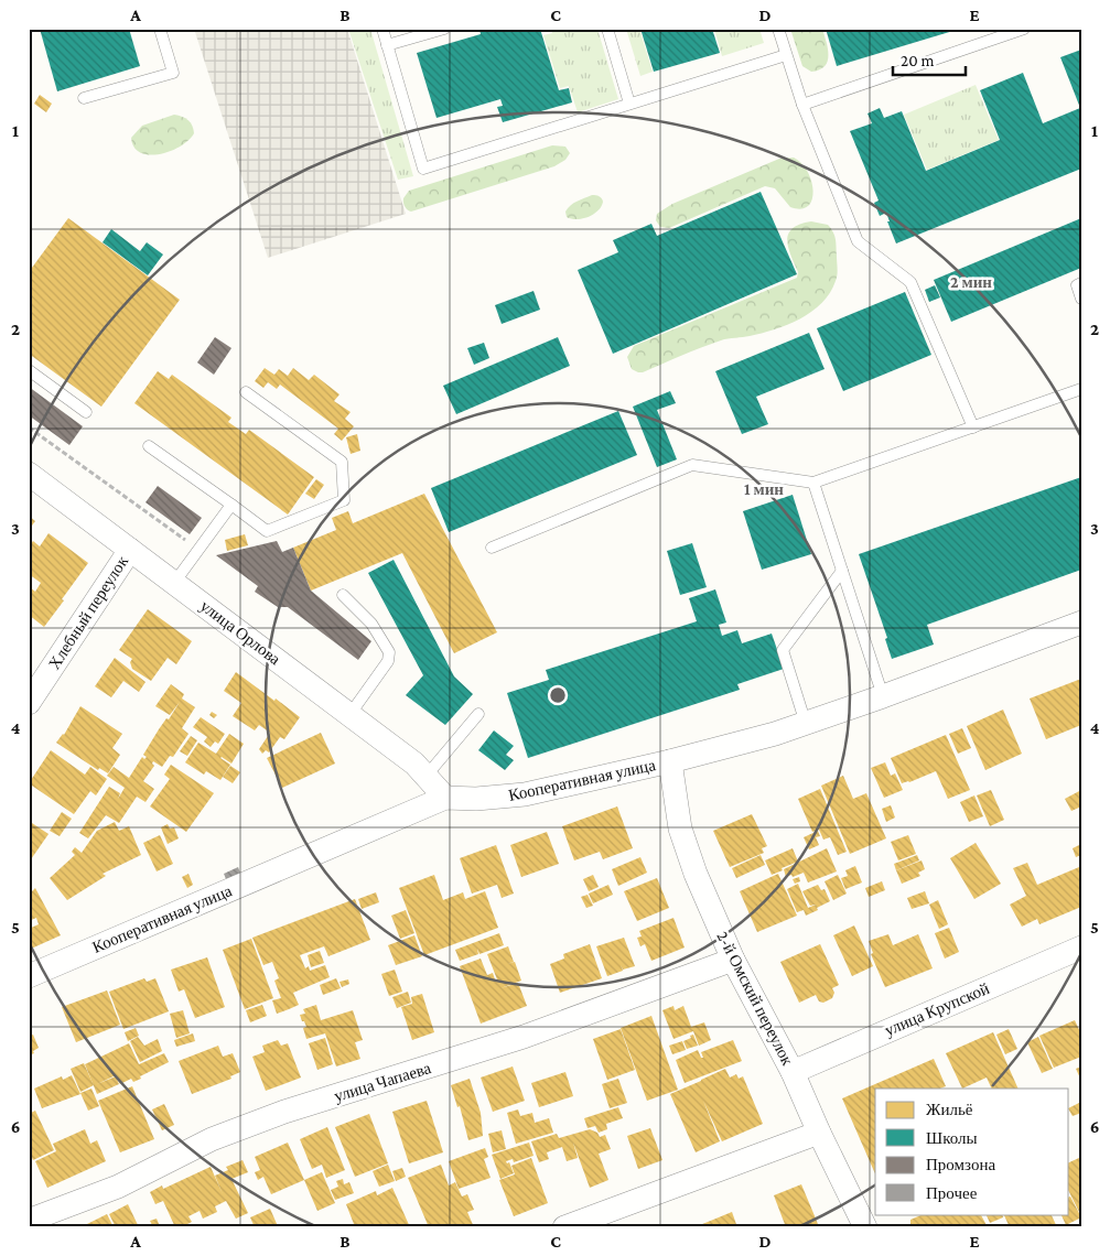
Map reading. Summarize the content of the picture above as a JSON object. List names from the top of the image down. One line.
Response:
{"streets":{"street":["Хлебный переулок","улица Орлова","Кооперативная улица","2-й Омский переулок","улица Крупской","улица Чапаева"]},"crossings":[["Хлебный переулок","улица Орлова"],["улица Орлова","Кооперативная улица"],["Кооперативная улица","2-й Омский переулок"],["2-й Омский переулок","улица Крупской"],["2-й Омский переулок","улица Чапаева"]],"legend":["Жильё","Школы","Промзона","Прочее"],"scale_bar":"20 m","grid":{"columns":["A","B","C","D","E"],"rows":["1","2","3","4","5","6"]},"rings":["2 мин","1 мин"]}
